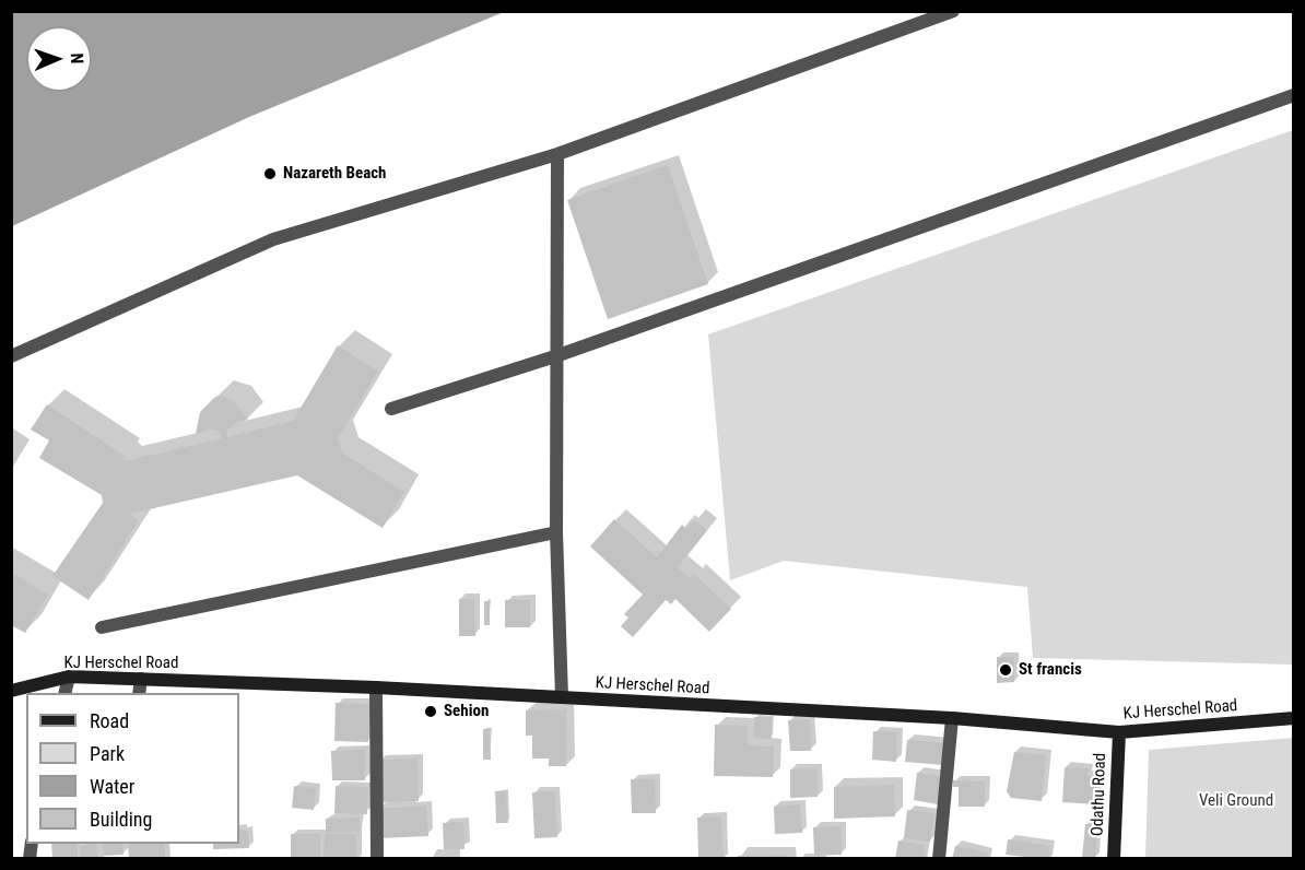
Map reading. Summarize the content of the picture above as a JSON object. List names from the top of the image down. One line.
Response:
{"streets":{"main road":["KJ Herschel Road","Odathu Road"]},"crossings":[["KJ Herschel Road","Odathu Road"]],"parks":["Veli Ground"],"places":["Nazareth Beach","St francis","Sehion"],"legend":["Road","Park","Water","Building"],"north":"right"}
